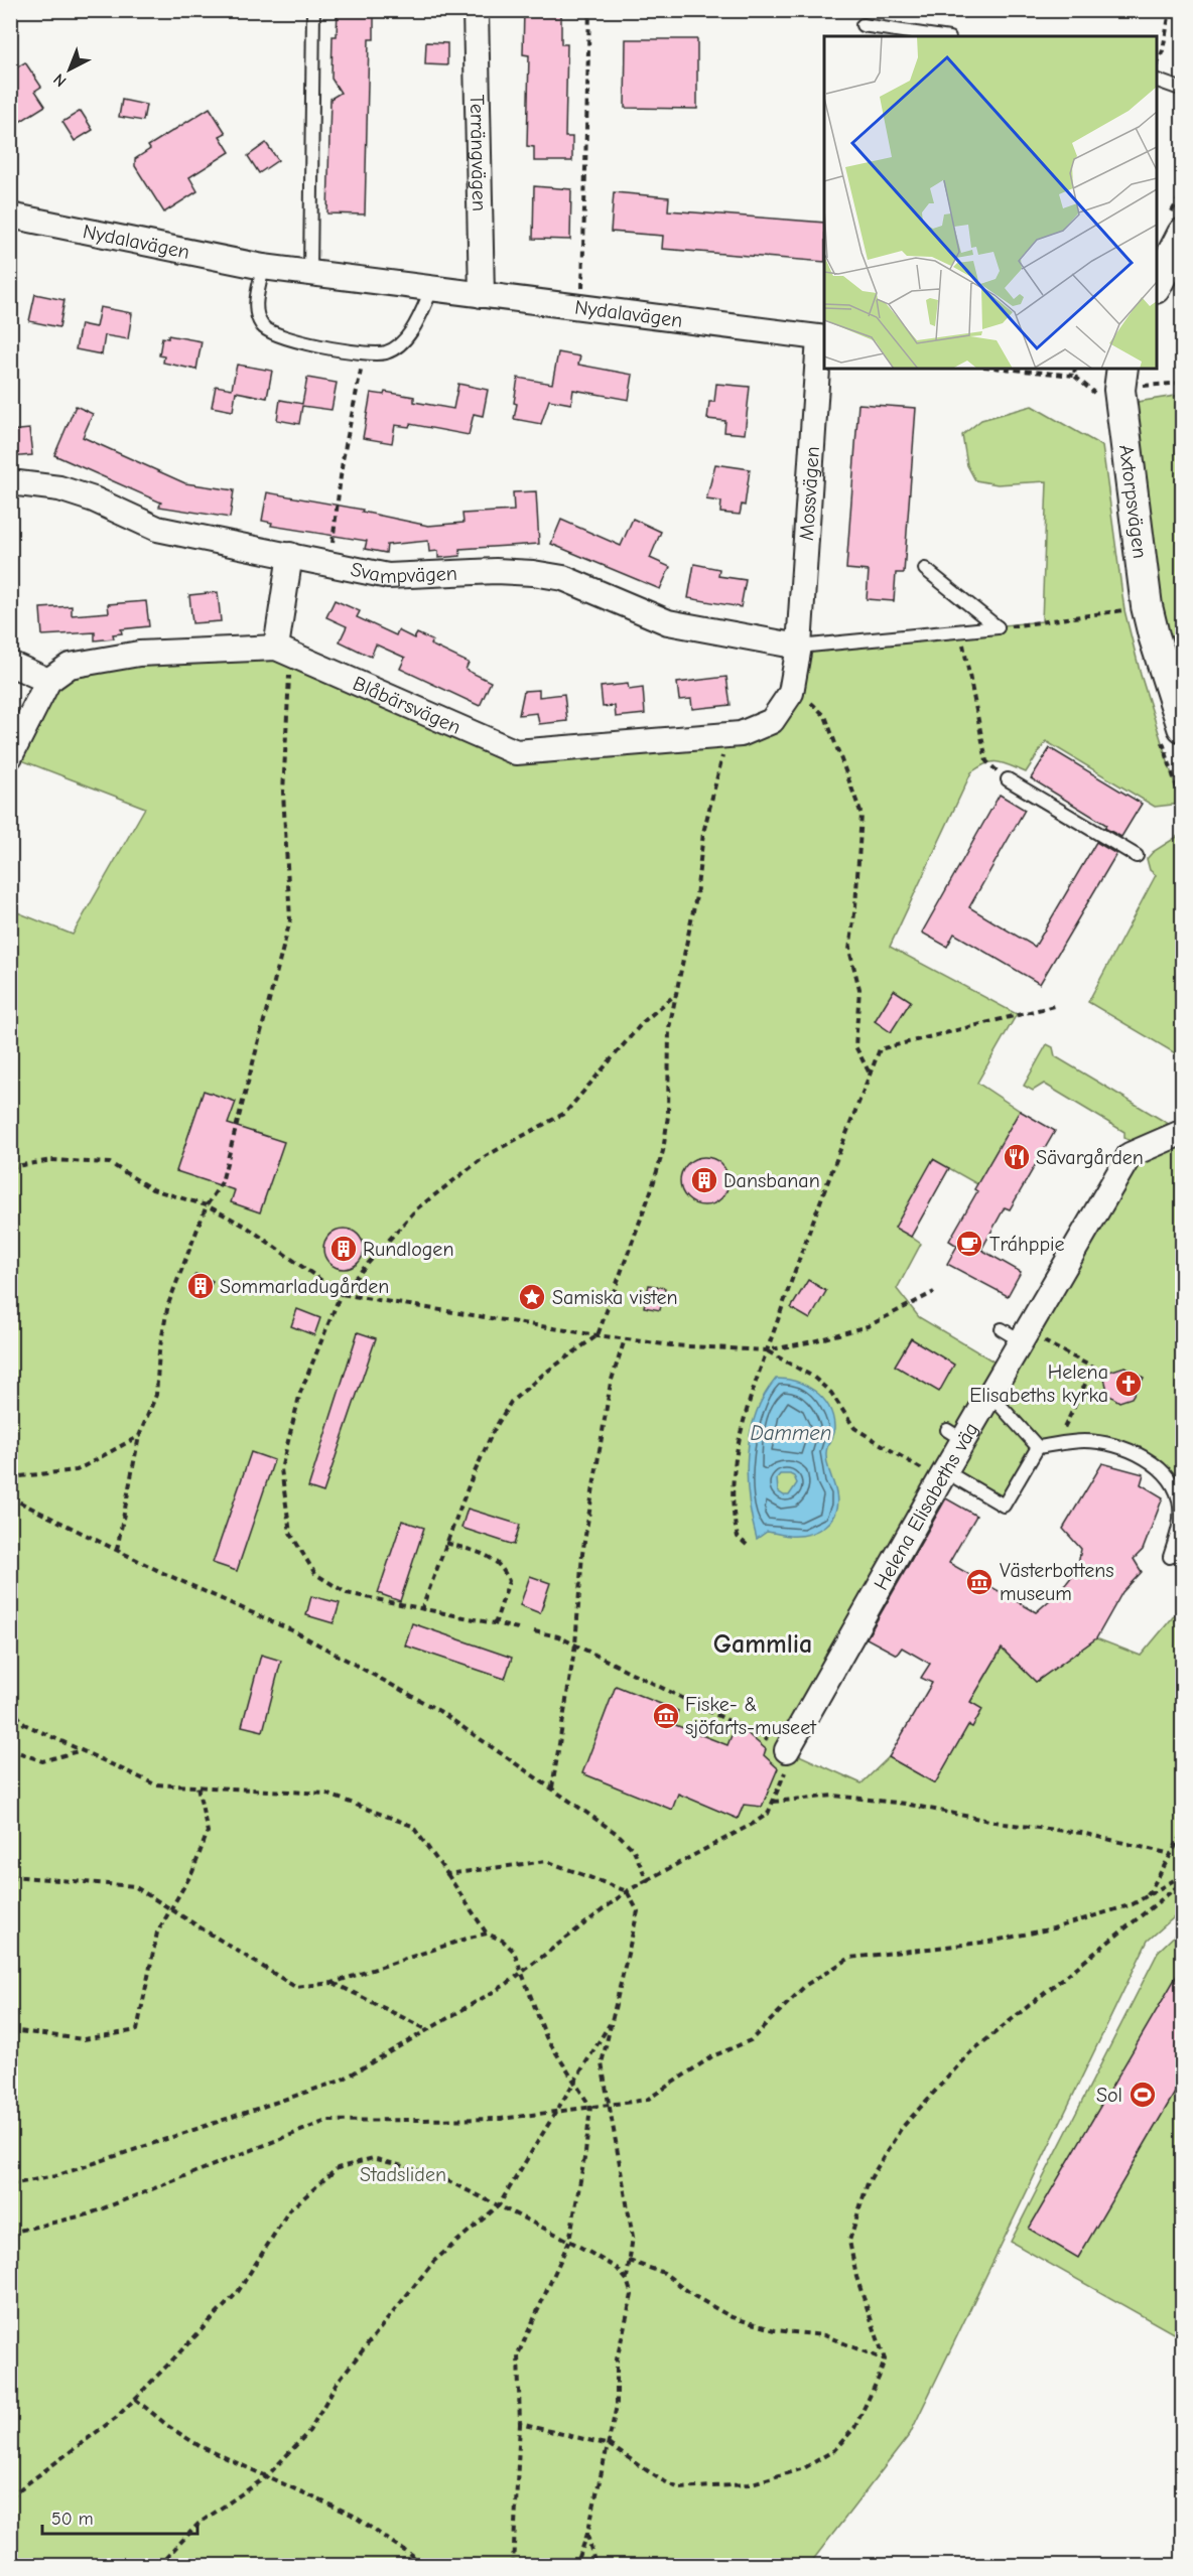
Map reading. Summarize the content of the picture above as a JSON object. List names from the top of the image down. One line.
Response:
{"streets":{"street":["Terrängvägen","Nydalavägen","Mossvägen","Axtorpsvägen","Svampvägen","Blåbärsvägen","Helena Elisabeths väg"]},"crossings":[["Terrängvägen","Nydalavägen"],["Nydalavägen","Mossvägen"],["Mossvägen","Svampvägen"],["Mossvägen","Blåbärsvägen"],["Svampvägen","Blåbärsvägen"]],"districts":["Gammlia"],"water":["Dammen"],"parks":["Stadsliden"],"places":{"restaurant":["Sävargården"],"building":["Dansbanan","Rundlogen","Sommarladugården"],"cafe":["Tráhppie"],"place":["Samiska visten"],"church":["Helena Elisabeths kyrka"],"museum":["Västerbottens museum","Fiske- & sjöfarts-museet"],"sports":["Sol"]},"scale_bar":"50 m","north":"bottom left"}
